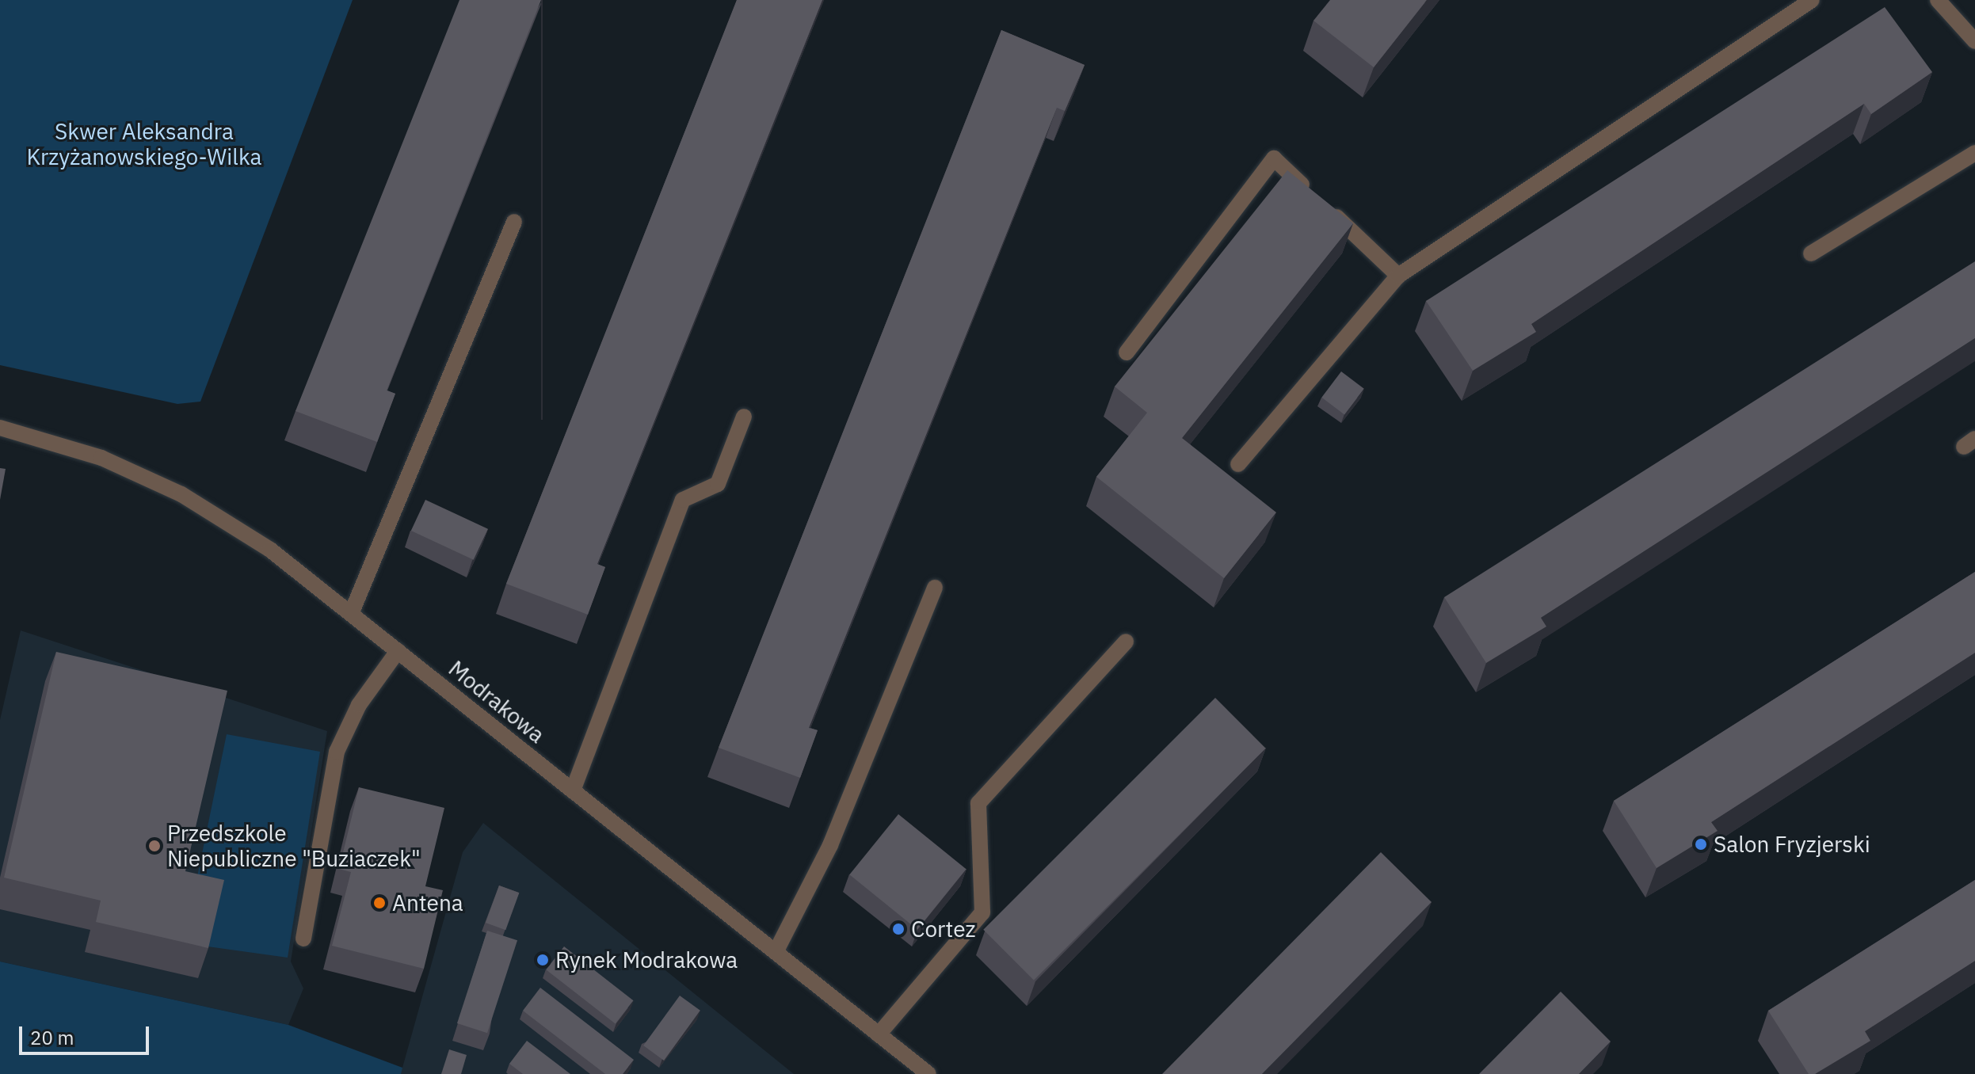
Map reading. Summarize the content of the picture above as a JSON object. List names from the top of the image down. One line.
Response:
{"streets":{"street":["Modrakowa"]},"parks":["Skwer Aleksandra Krzyżanowskiego-Wilka"],"places":["Salon Fryzjerski","Przedszkole Niepubliczne \"Buziaczek\"","Antena","Cortez","Rynek Modrakowa"],"scale_bar":"20 m"}
